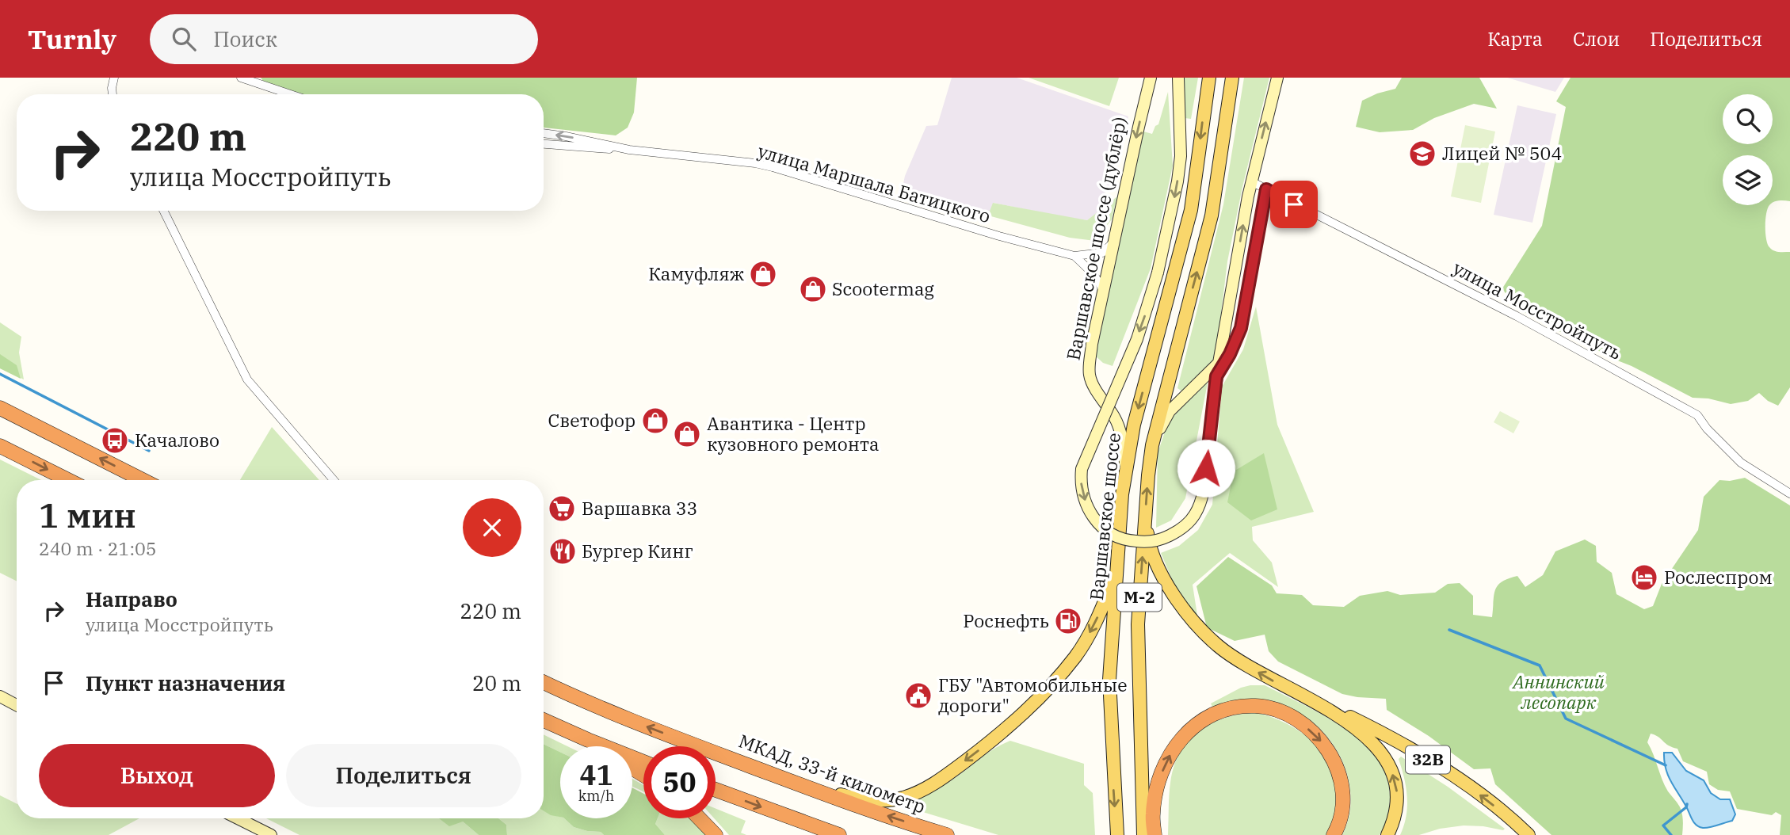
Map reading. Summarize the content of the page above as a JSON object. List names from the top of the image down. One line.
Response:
{"streets":{"highway":["МКАД, 33-й километр"],"main road":["Варшавское шоссе (дублёр)","Варшавское шоссе","М-2","32B"],"street":["улица Маршала Батицкого","улица Мосстройпуть"]},"crossings":[["улица Маршала Батицкого","Варшавское шоссе (дублёр)"],["Варшавское шоссе (дублёр)","Варшавское шоссе"]],"parks":["Аннинский лесопарк"],"places":{"school or university":["Лицей № 504"],"shop":["Камуфляж","Scootermag","Светофор","Авантика - Центр кузовного ремонта"],"bus stop":["Качалово"],"supermarket":["Варшавка 33"],"restaurant":["Бургер Кинг"],"hotel":["Рослеспром"],"fuel station":["Роснефть"],"public building":["ГБУ \"Автомобильные дороги\""]},"page":{"header":"Turnly","search":"Поиск","nav":["Карта","Слои","Поделиться"],"turn":["220 m","улица Мосстройпуть"],"heading":["1 мин","240 m · 21:05"],"list":[{"name":"Направо","note":"улица Мосстройпуть","value":"220 m"},{"name":"Пункт назначения","value":"20 m"}],"buttons":["Выход","Поделиться"],"speed":"41 km/h","limit":"50"}}
